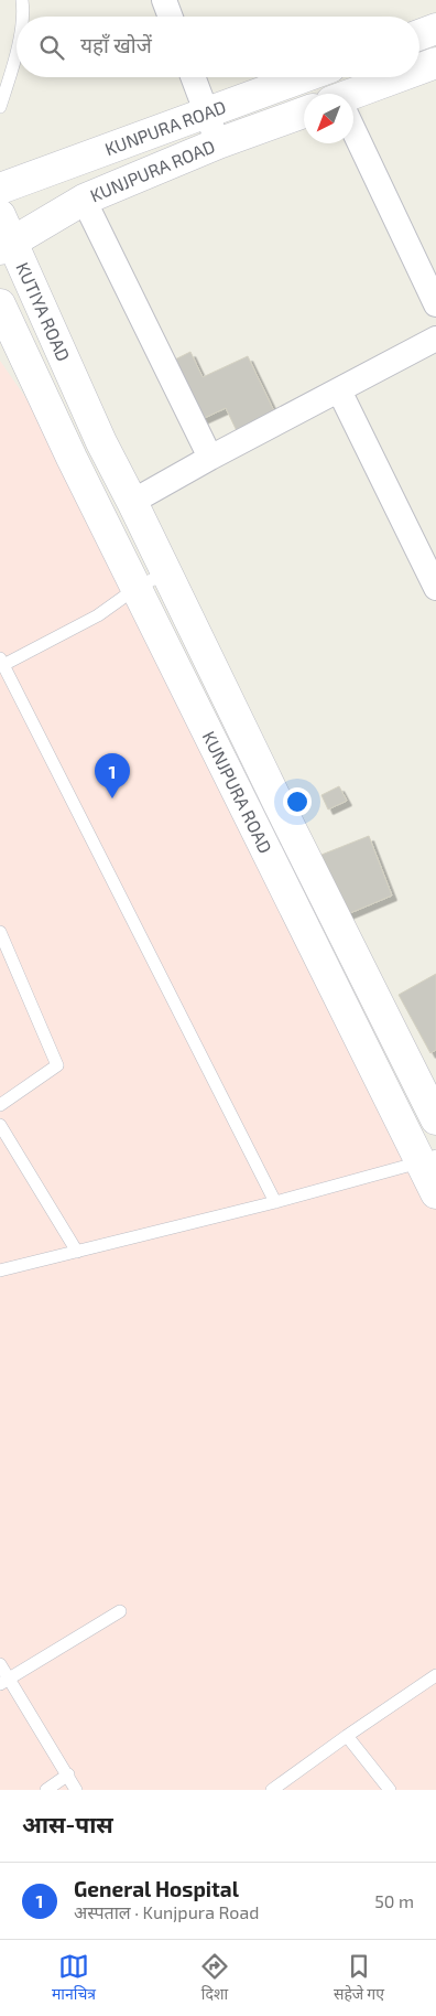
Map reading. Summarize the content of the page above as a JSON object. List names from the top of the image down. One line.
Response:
{"streets":{"street":["KUNPURA ROAD","KUNJPURA ROAD","KUTIYA ROAD"]},"crossings":[["KUNJPURA ROAD","KUTIYA ROAD"]],"north":"bottom left","page":{"search":"यहाँ खोजें","pins":"1","heading":"आस-पास","list":[{"mark":"1","name":"General Hospital","note":"अस्पताल · Kunjpura Road","value":"50 m"}],"nav":["मानचित्र","दिशा","सहेजे गए"]}}
